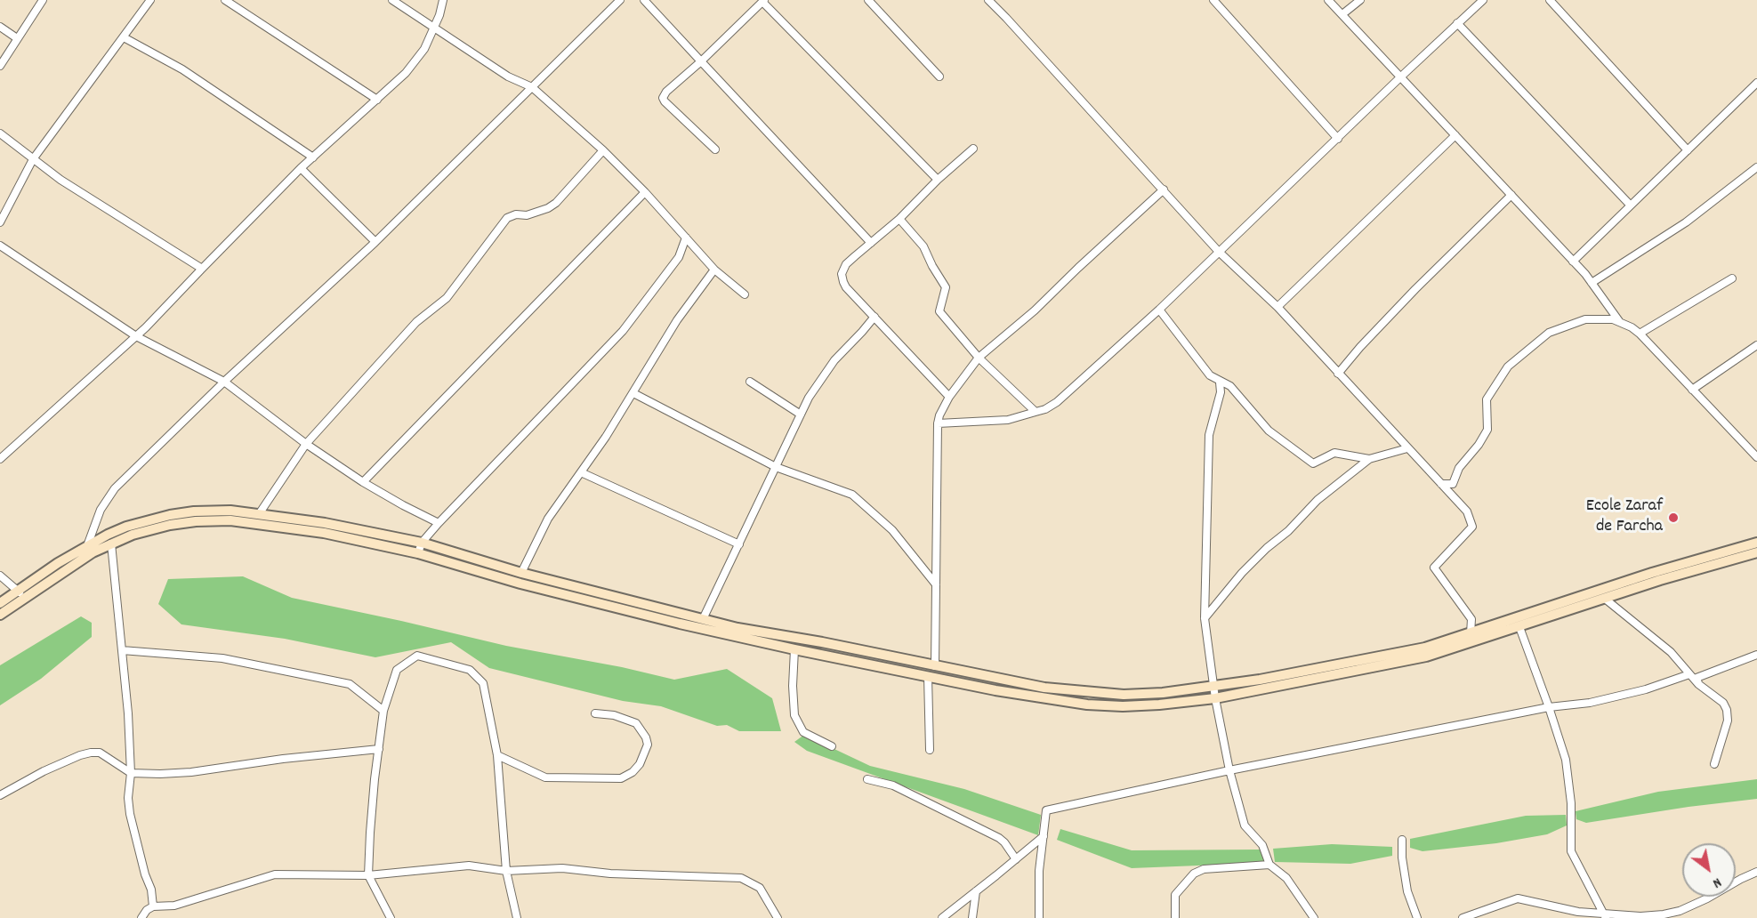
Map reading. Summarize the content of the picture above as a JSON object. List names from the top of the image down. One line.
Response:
{"places":["Ecole Zaraf de Farcha"],"north":"bottom right"}
